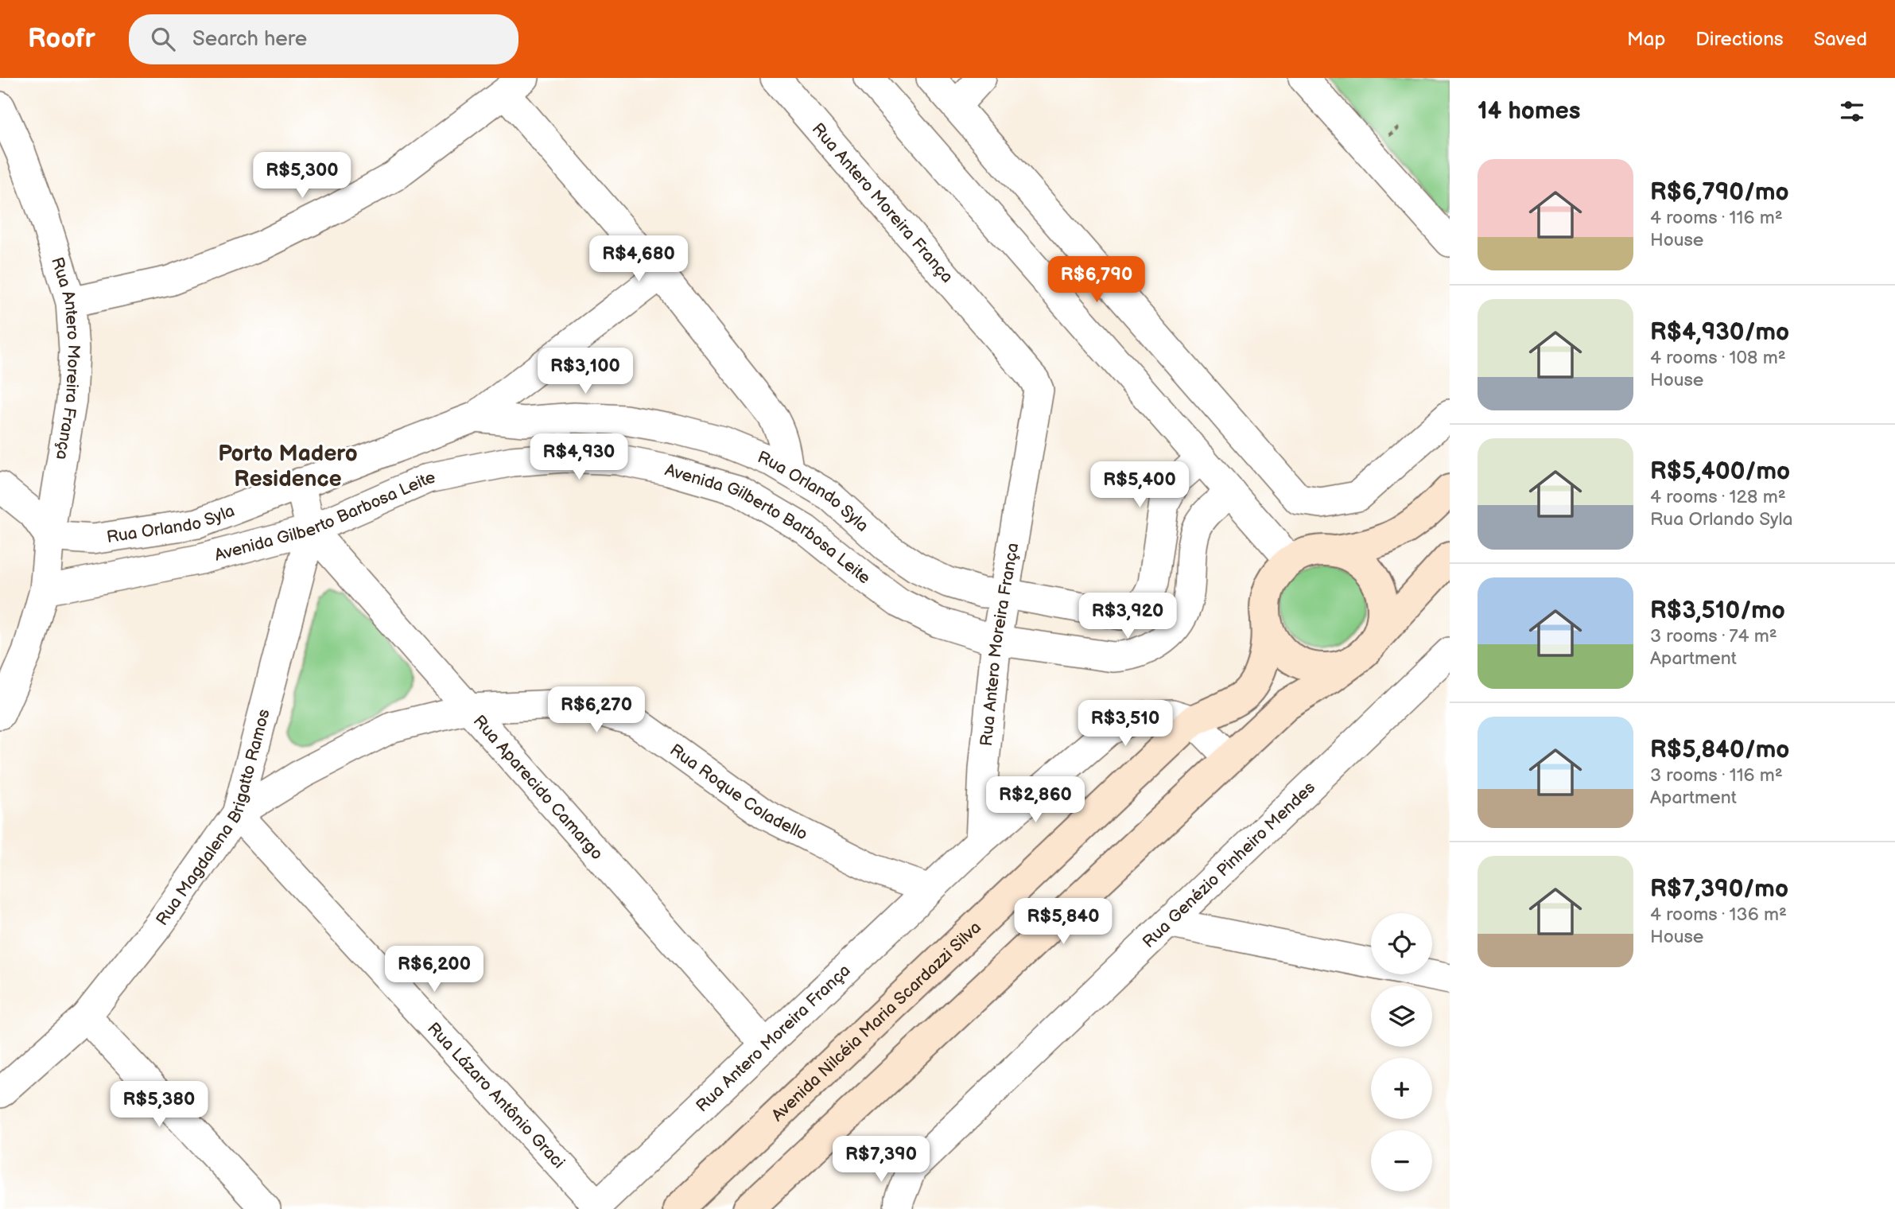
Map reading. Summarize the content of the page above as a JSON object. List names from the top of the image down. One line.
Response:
{"streets":{"street":["Rua Antero Moreira França","Rua Orlando Syla","Avenida Gilberto Barbosa Leite","Rua Aparecido Camargo","Rua Roque Coladello","Rua Magdalena Brigatto Ramos","Rua Genézio Pinheiro Mendes","Avenida Nilcéia Maria Scardazzi Silva","Rua Lázaro Antônio Graci"]},"crossings":[["Rua Antero Moreira França","Rua Orlando Syla"],["Rua Antero Moreira França","Avenida Gilberto Barbosa Leite"],["Rua Antero Moreira França","Rua Aparecido Camargo"],["Rua Antero Moreira França","Rua Roque Coladello"],["Rua Antero Moreira França","Rua Lázaro Antônio Graci"],["Rua Orlando Syla","Rua Magdalena Brigatto Ramos"],["Avenida Gilberto Barbosa Leite","Rua Aparecido Camargo"],["Avenida Gilberto Barbosa Leite","Rua Magdalena Brigatto Ramos"],["Rua Aparecido Camargo","Rua Roque Coladello"],["Rua Aparecido Camargo","Rua Magdalena Brigatto Ramos"],["Rua Roque Coladello","Rua Magdalena Brigatto Ramos"],["Rua Roque Coladello","Rua Lázaro Antônio Graci"],["Rua Magdalena Brigatto Ramos","Rua Lázaro Antônio Graci"]],"districts":["Porto Madero Residence"],"page":{"header":"Roofr","search":"Search here","nav":["Map","Directions","Saved"],"heading":"14 homes","list":[{"name":"R$6,790/mo","note":"4 rooms · 116 m² · House"},{"name":"R$4,930/mo","note":"4 rooms · 108 m² · House"},{"name":"R$5,400/mo","note":"4 rooms · 128 m² · Rua Orlando Syla"},{"name":"R$3,510/mo","note":"3 rooms · 74 m² · Apartment"},{"name":"R$5,840/mo","note":"3 rooms · 116 m² · Apartment"},{"name":"R$7,390/mo","note":"4 rooms · 136 m² · House"}],"price":["R$5,300","R$4,680","R$6,790","R$3,100","R$4,930","R$5,400","R$3,920","R$6,270","R$3,510","R$2,860","R$5,840","R$6,200","R$5,380","R$7,390"],"map_buttons":["+","−"]}}
